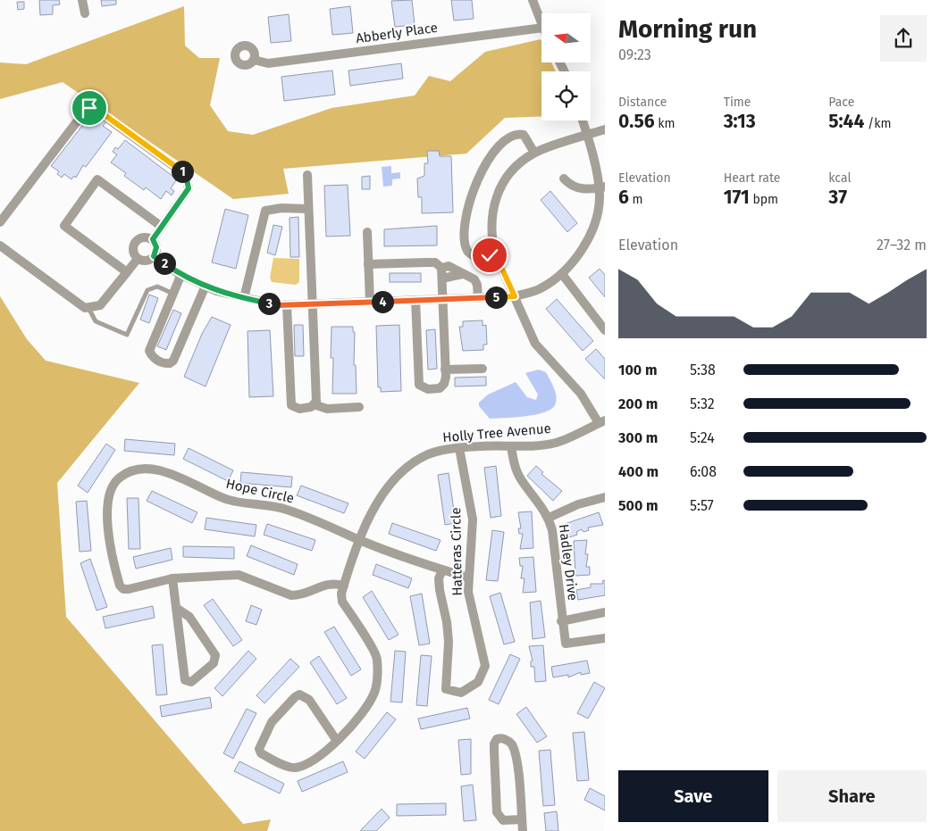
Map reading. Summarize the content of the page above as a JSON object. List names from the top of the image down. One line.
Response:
{"streets":{"street":["Abberly Place","Holly Tree Avenue","Hope Circle","Hatteras Circle","Hadley Drive"]},"crossings":[["Holly Tree Avenue","Hope Circle"],["Holly Tree Avenue","Hatteras Circle"],["Holly Tree Avenue","Hadley Drive"],["Hope Circle","Hatteras Circle"]],"north":"left","page":{"heading":["Morning run","09:23"],"stats":[["Distance","0.56 km"],["Time","3:13"],["Pace","5:44 /km"],["Elevation","6 m"],["Heart rate","171 bpm"],["kcal","37"]],"pins":["1","2","5","4","3"],"chart":["Elevation","27–32 m"],"list":[{"name":"100 m","note":"5:38"},{"name":"200 m","note":"5:32"},{"name":"300 m","note":"5:24"},{"name":"400 m","note":"6:08"},{"name":"500 m","note":"5:57"}],"buttons":["Save","Share"]}}
